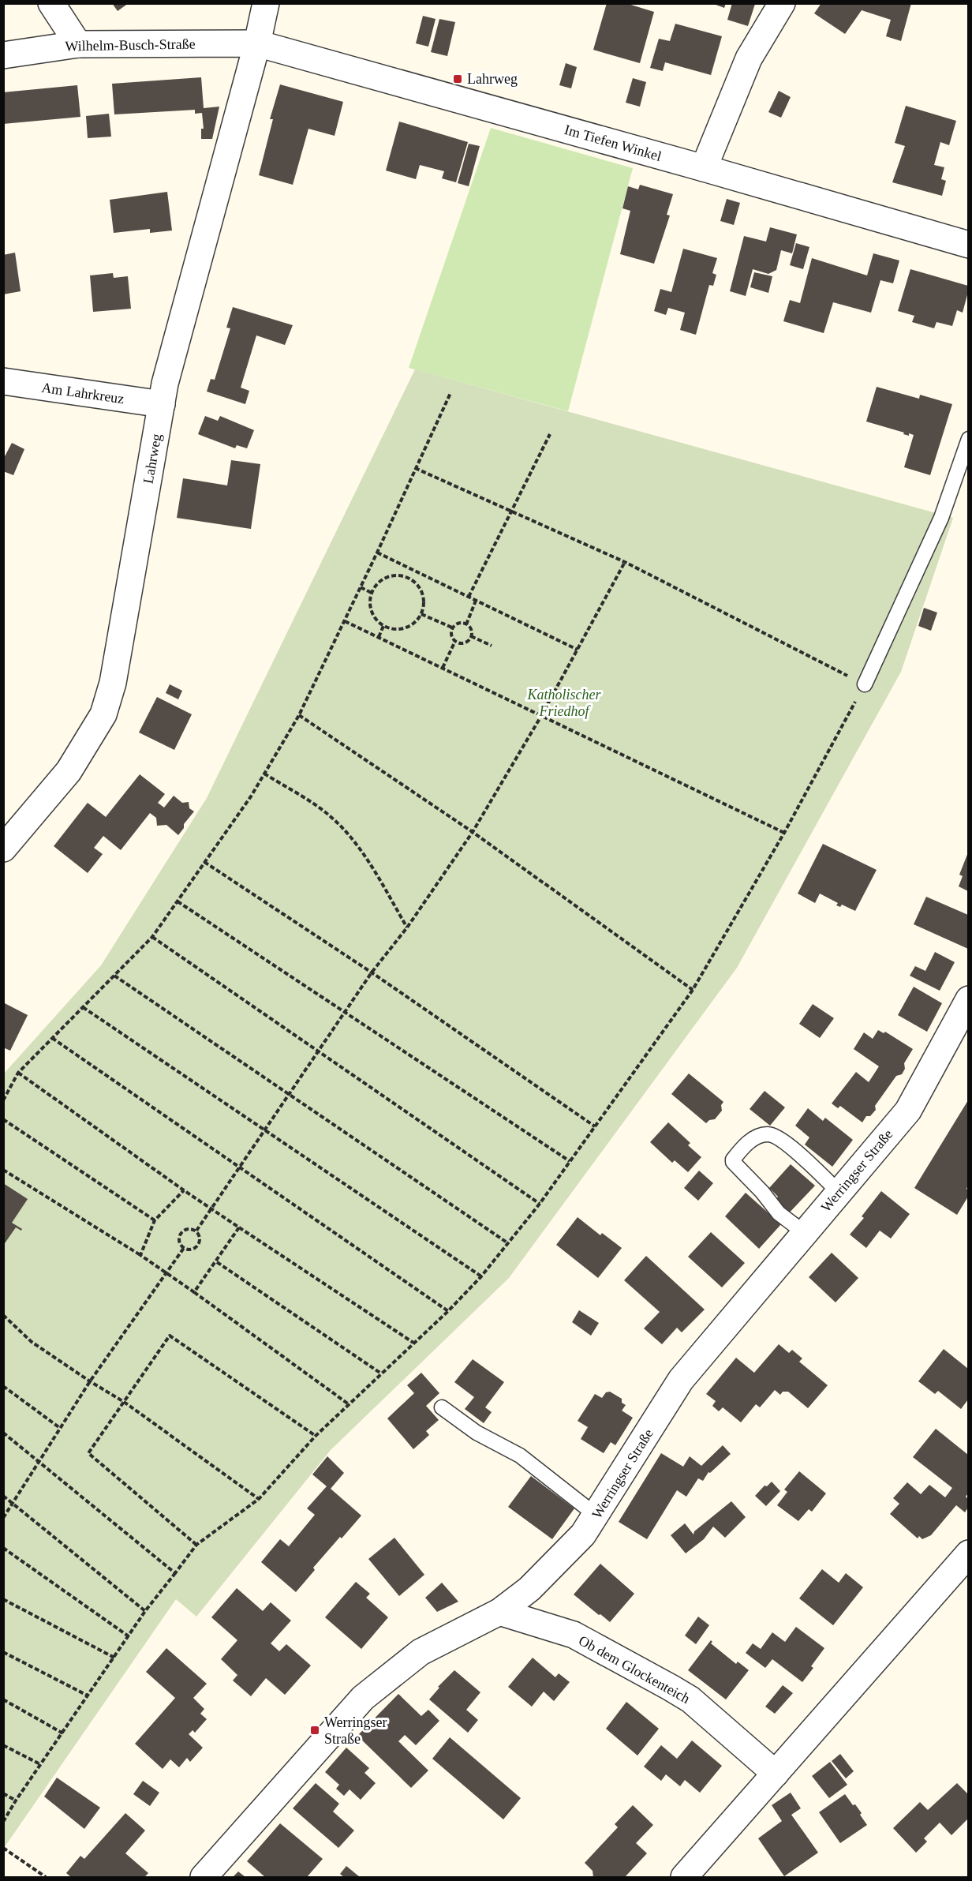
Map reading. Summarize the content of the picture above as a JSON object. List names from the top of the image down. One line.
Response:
{"streets":{"street":["Wilhelm-Busch-Straße","Im Tiefen Winkel","Am Lahrkreuz","Lahrweg","Werringser Straße","Ob dem Glockenteich"]},"crossings":[["Wilhelm-Busch-Straße","Im Tiefen Winkel"],["Wilhelm-Busch-Straße","Lahrweg"],["Im Tiefen Winkel","Lahrweg"],["Am Lahrkreuz","Lahrweg"],["Werringser Straße","Ob dem Glockenteich"]],"parks":["Katholischer Friedhof"],"places":{"transit":["Lahrweg","Werringser Straße"]}}
